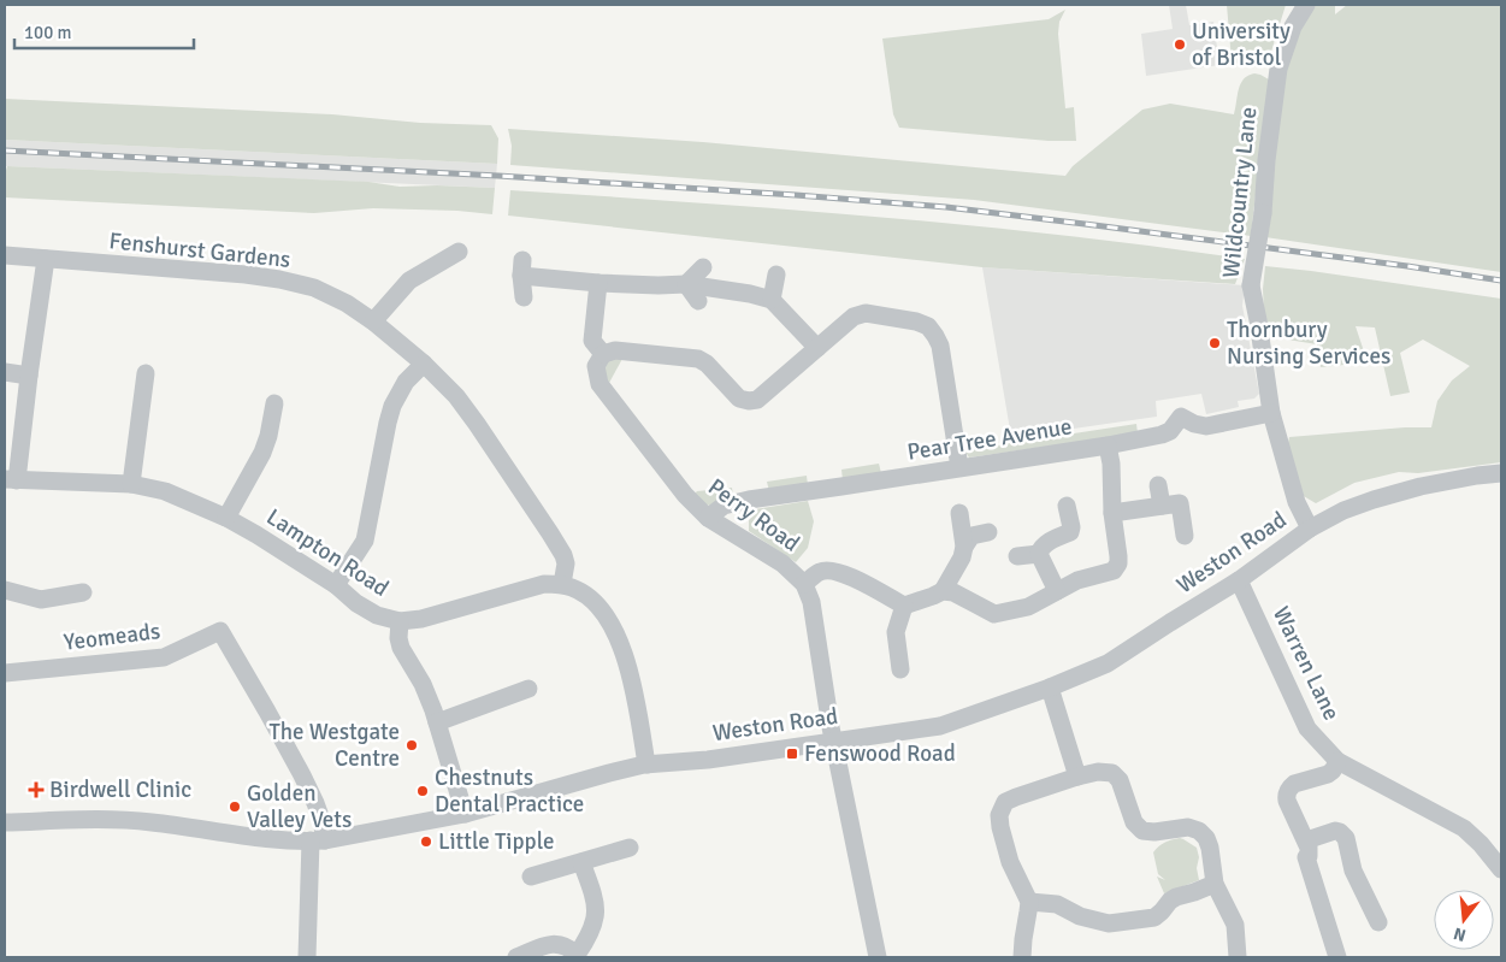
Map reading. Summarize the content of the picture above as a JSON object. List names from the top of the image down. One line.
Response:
{"streets":{"street":["Wildcountry Lane","Fenshurst Gardens","Pear Tree Avenue","Perry Road","Lampton Road","Weston Road","Yeomeads","Warren Lane"]},"crossings":[["Wildcountry Lane","Pear Tree Avenue"],["Wildcountry Lane","Weston Road"],["Fenshurst Gardens","Lampton Road"],["Pear Tree Avenue","Perry Road"],["Perry Road","Weston Road"],["Weston Road","Yeomeads"],["Weston Road","Warren Lane"]],"places":{"other":["University of Bristol","Thornbury Nursing Services","The Westgate Centre","Chestnuts Dental Practice","Golden Valley Vets","Little Tipple"],"transit":["Fenswood Road"],"health":["Birdwell Clinic"]},"scale_bar":"100 m","north":"bottom"}
